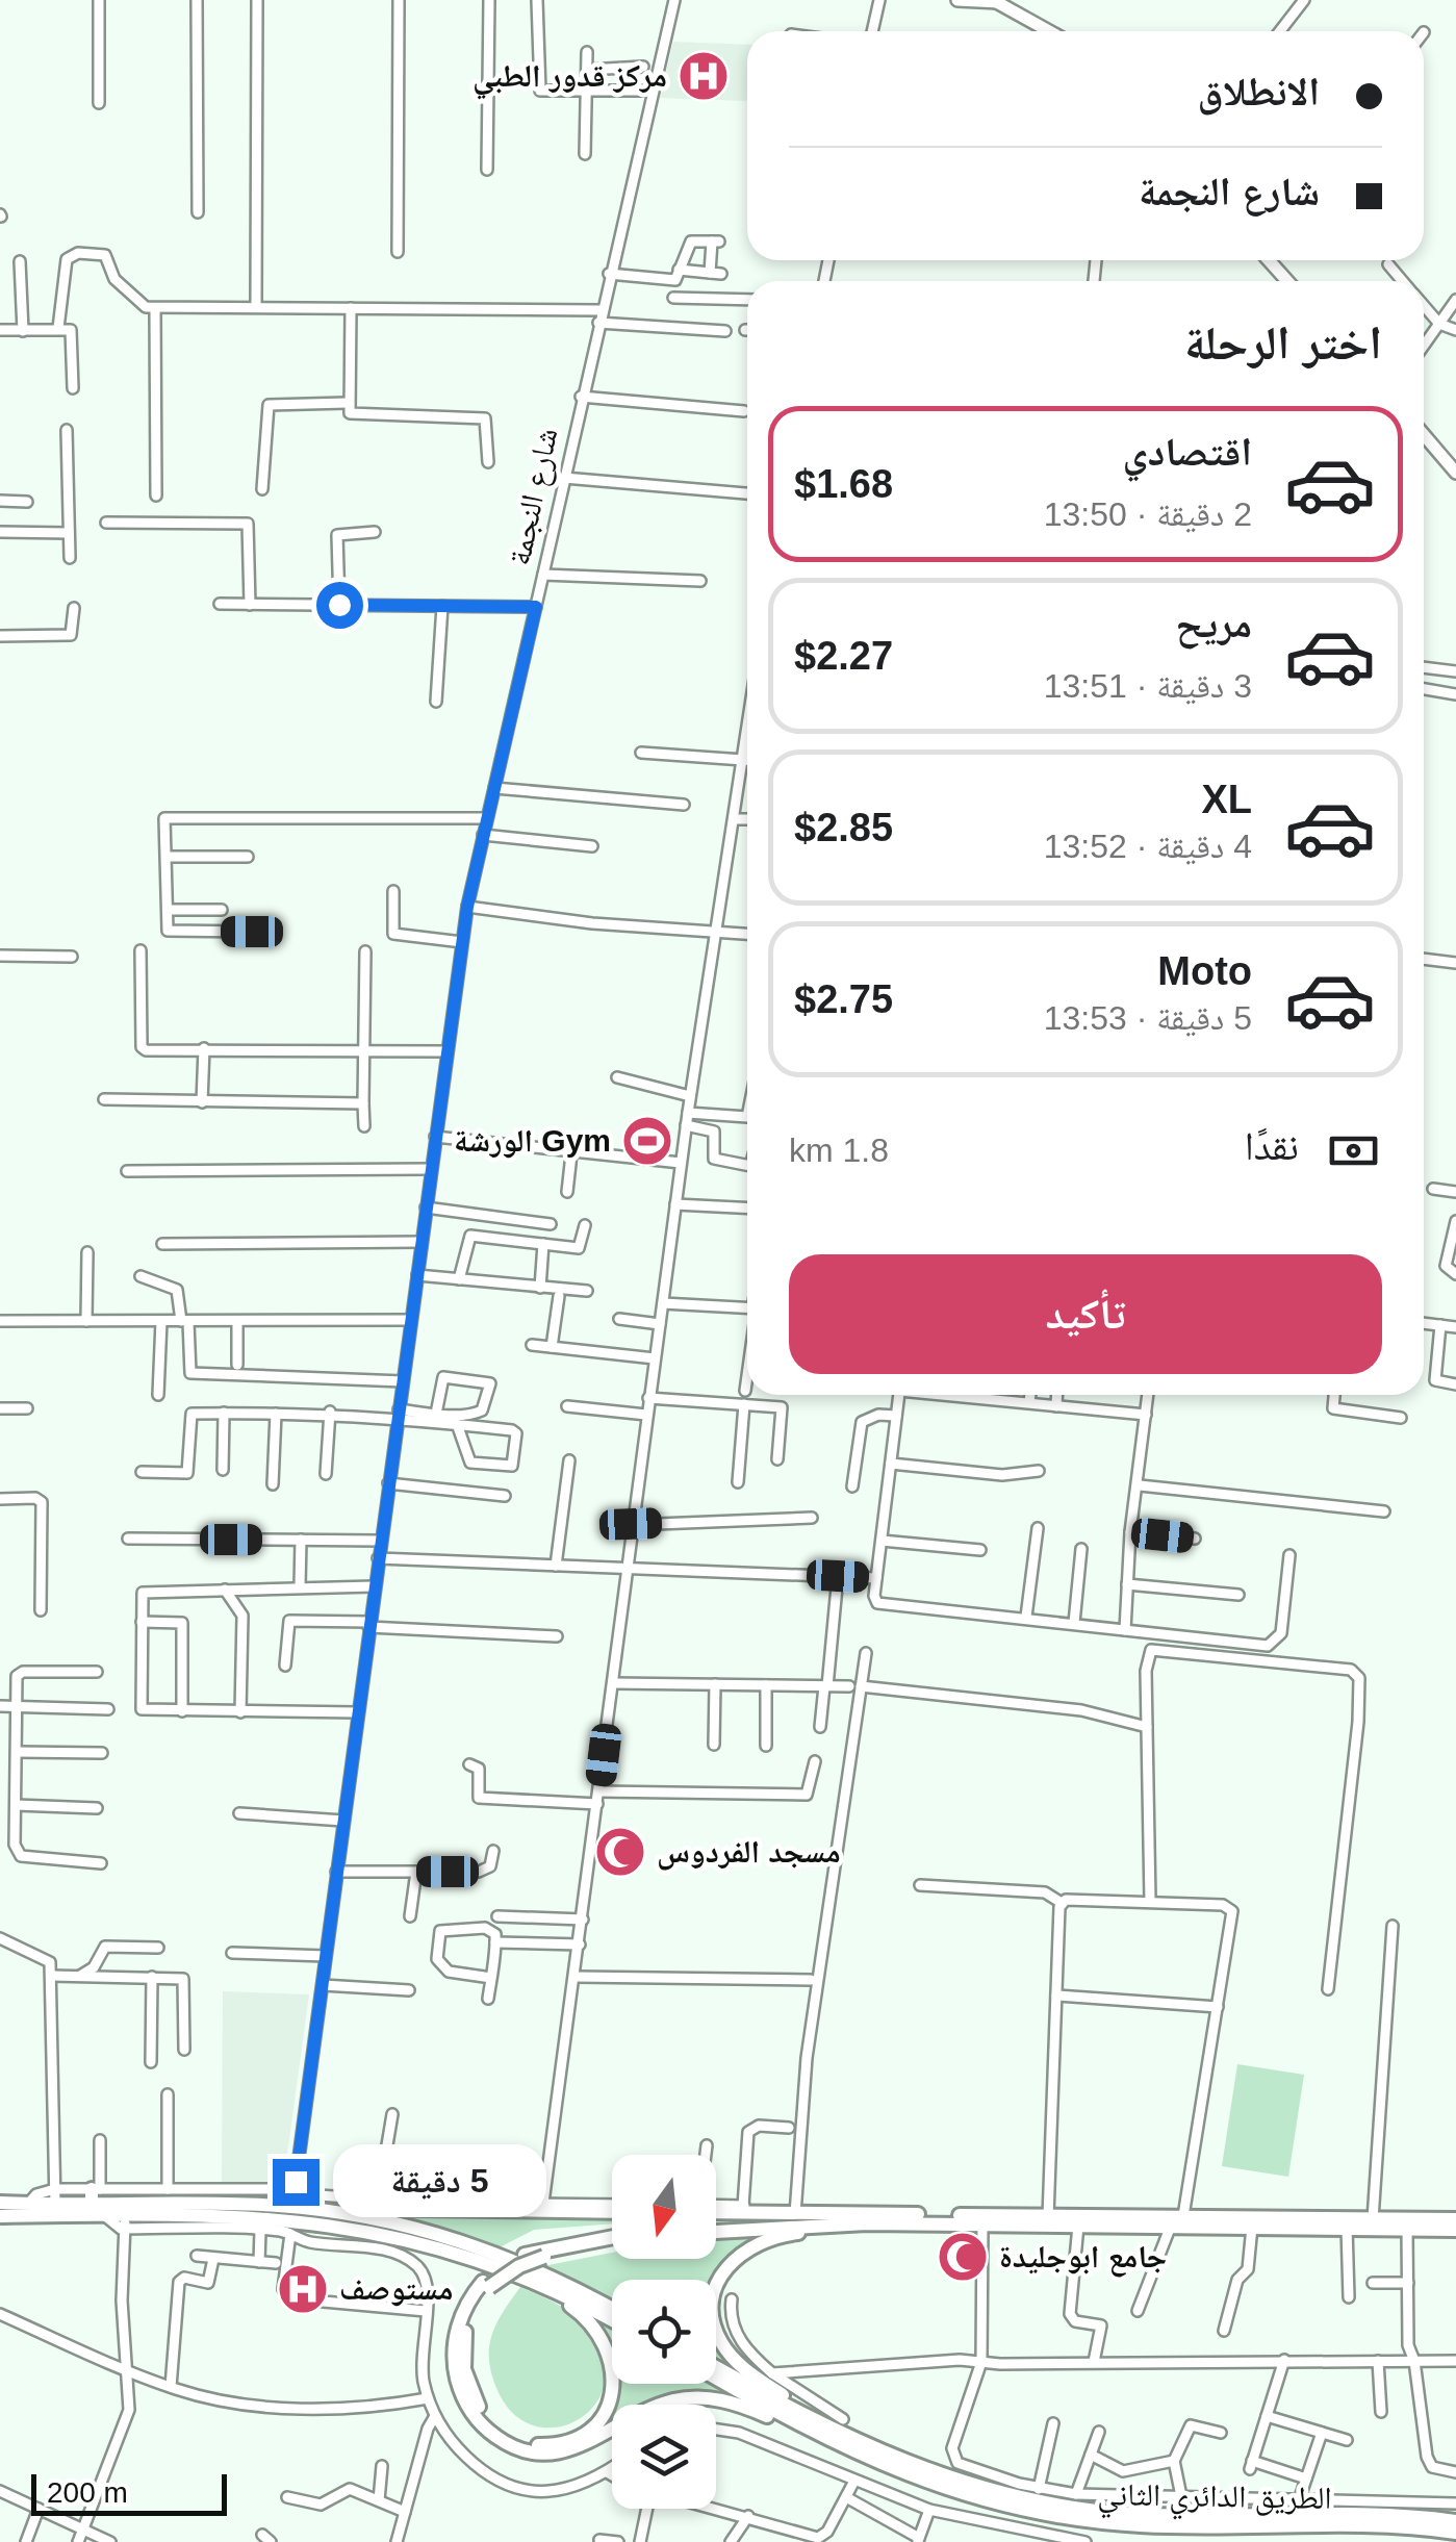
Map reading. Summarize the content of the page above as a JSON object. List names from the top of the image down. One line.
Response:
{"streets":{"highway":["الطريق الدائري الثاني"],"street":["شارع النجمة"]},"places":{"hospital":["مركز قدور الطبي","مستوصف"],"sports":["الورشة Gym"],"mosque":["مسجد الفردوس","جامع ابوجليدة"]},"scale_bar":"200 m","north":"bottom","page":{"banner":["الانطلاق","شارع النجمة"],"heading":"اختر الرحلة","list":[{"name":"اقتصادي","note":"2 دقيقة · 13:50","value":"$1.68"},{"name":"مريح","note":"3 دقيقة · 13:51","value":"$2.27"},{"name":"XL","note":"4 دقيقة · 13:52","value":"$2.85"},{"name":"Moto","note":"5 دقيقة · 13:53","value":"$2.75"}],"pay":["نقدًا","1.8 km"],"buttons":"تأكيد","bubble":"5 دقيقة","scale":"200 m"}}
